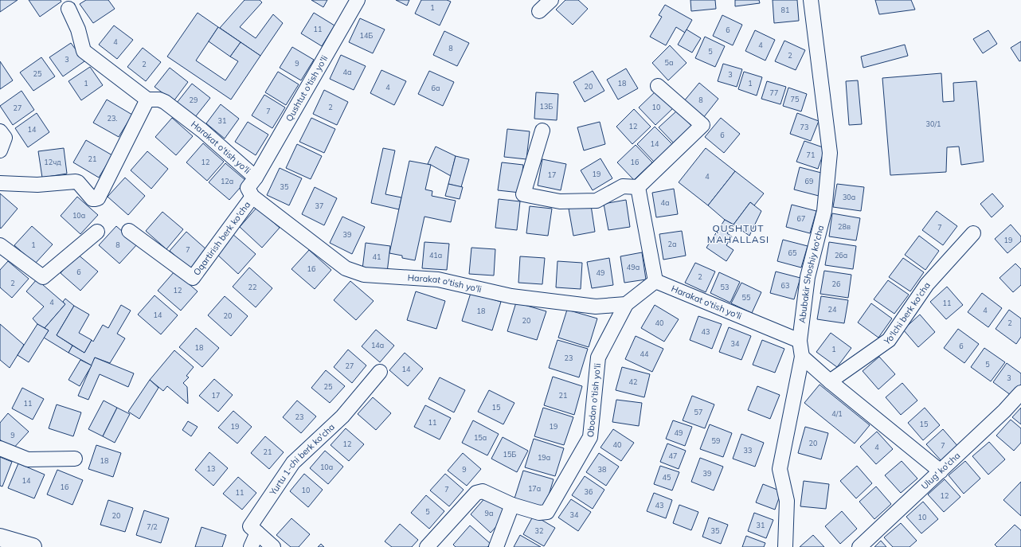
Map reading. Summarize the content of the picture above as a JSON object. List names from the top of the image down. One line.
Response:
{"streets":{"street":["Qushtut o'tish yo'li","Harakat o'tish yo'li","Oqartirish berk ko'cha","Abubakir Shoshiy ko'cha","Yo'lchi berk ko'cha","Obodon o'tish yo'li","Yurtu 1-chi berk ko'cha","Ulug' ko'cha"]},"crossings":[["Qushtut o'tish yo'li","Harakat o'tish yo'li"],["Harakat o'tish yo'li","Oqartirish berk ko'cha"],["Harakat o'tish yo'li","Abubakir Shoshiy ko'cha"],["Harakat o'tish yo'li","Obodon o'tish yo'li"]],"districts":["QUSHTUT MAHALLASI"],"house_numbers":["1","81","11","6","14Б","4","4","8","5","2","3","5а","9","2","4a","25","3","1","18","1","20","4","6a","77","75","29","8","13Б","2","10","27","7","23.","31","30/1","12","73","14","6","14","71","21","12чд","12","16","19","17","4","12a","69","35","30a","4а","37","10a","67","28в","7","39","19","2а","1","8","7","65","41a","26a","41","49а","16","6","49","2","2","26","63","22","53","12","55","4","11","24","4","18","14","20","20","40","2","43","34","14a","6","18","1","44","23","5","27","14","3","42","25","17","21","11","15","57","4/1","23","11","15","19","19","49","9","15a","59","20","12","40","7","4","33","21","15Б","47","19a","18","10a","13","9","38","39","45","14","16","17a","7","10","36","11","12","43","5","9a","34","20","10","31","7/2","32","35"]}
